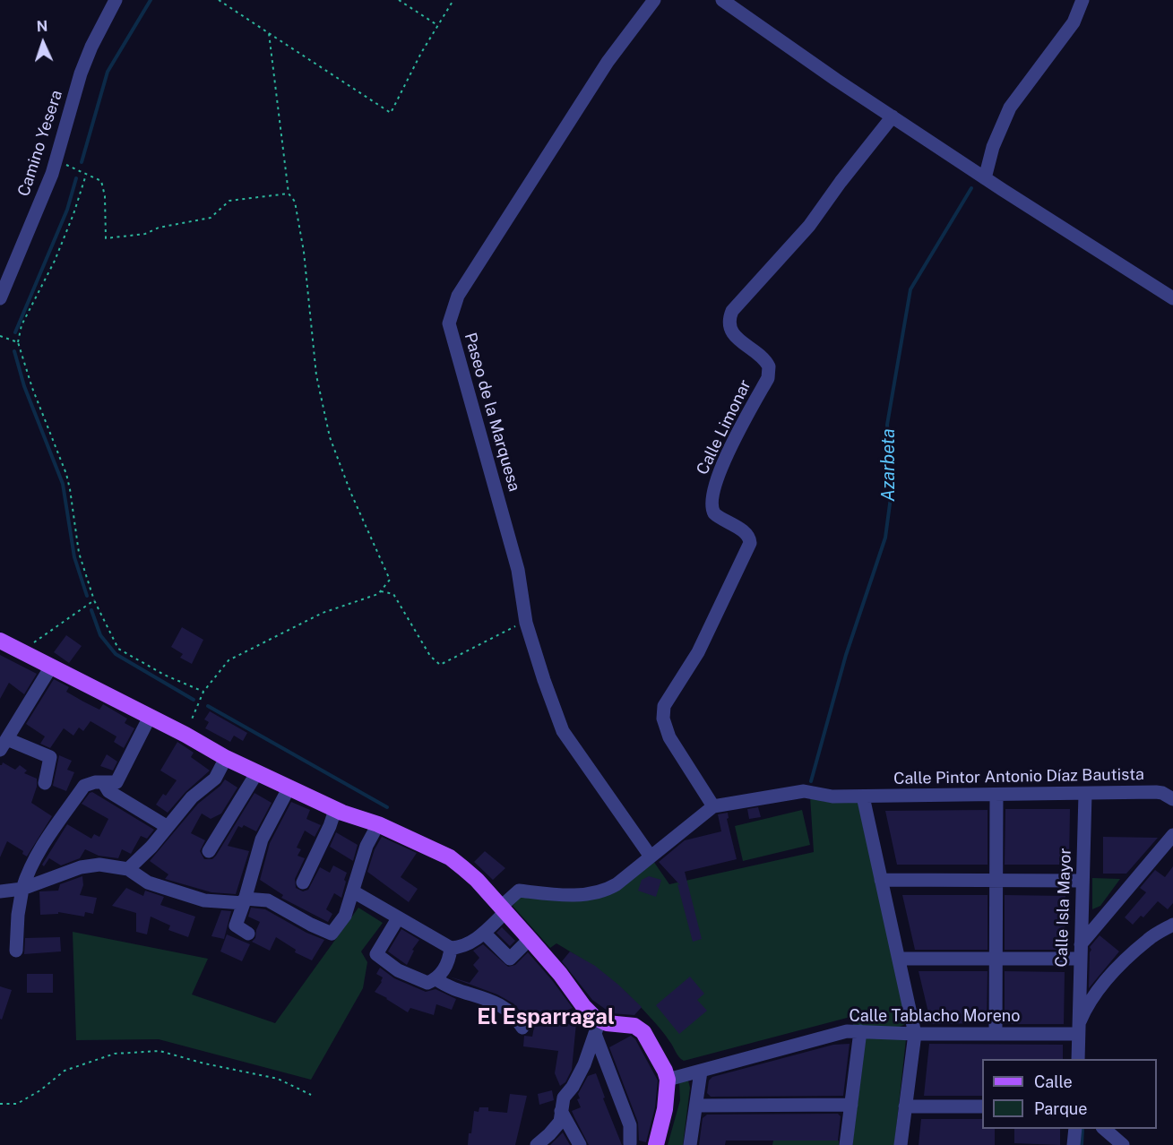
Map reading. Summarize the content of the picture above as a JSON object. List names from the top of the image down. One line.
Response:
{"streets":{"street":["Camino Yesera","Paseo de la Marquesa","Calle Limonar","Calle Pintor Antonio Díaz Bautista","Calle Isla Mayor","Calle Tablacho Moreno"]},"crossings":[["Calle Pintor Antonio Díaz Bautista","Calle Isla Mayor"],["Calle Isla Mayor","Calle Tablacho Moreno"]],"districts":["El Esparragal"],"water":["Azarbeta"],"legend":["Calle","Parque"],"north":"top"}
